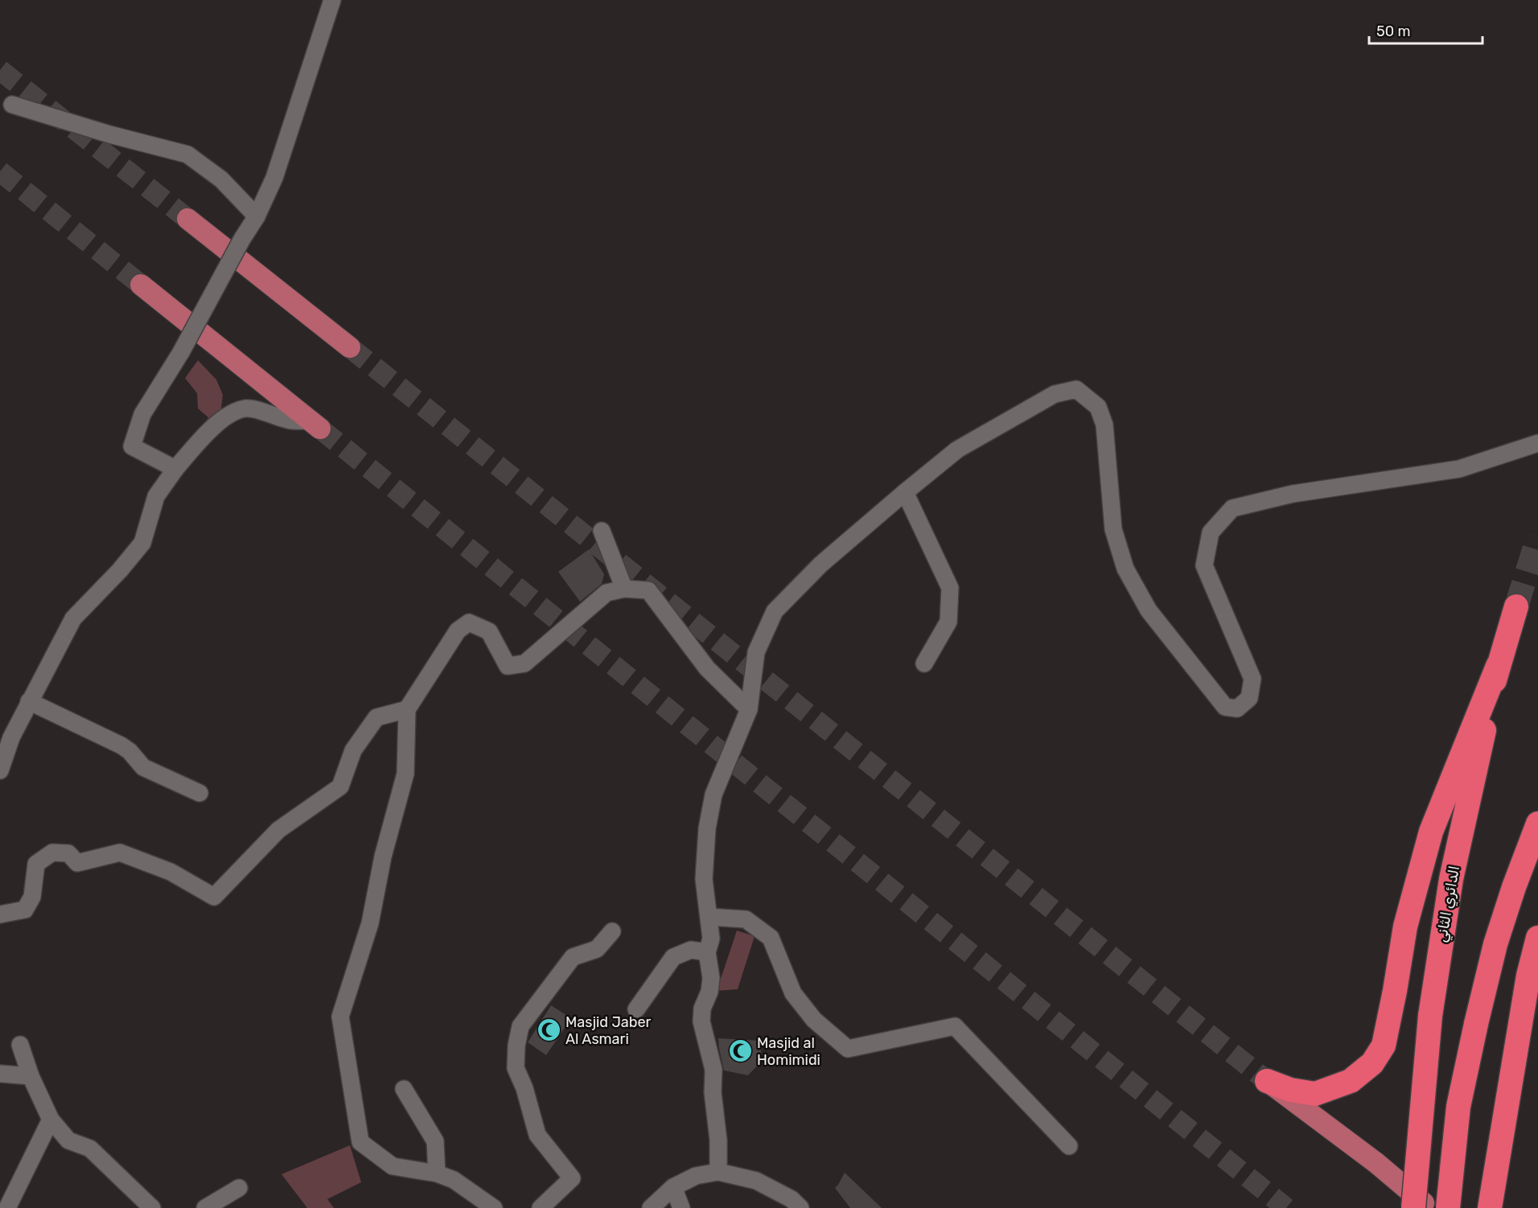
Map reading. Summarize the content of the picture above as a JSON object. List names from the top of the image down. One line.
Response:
{"streets":{"highway":["الدائري الثاني"]},"places":{"mosque":["Masjid Jaber Al Asmari","Masjid al Homimidi"]},"scale_bar":"50 m"}
